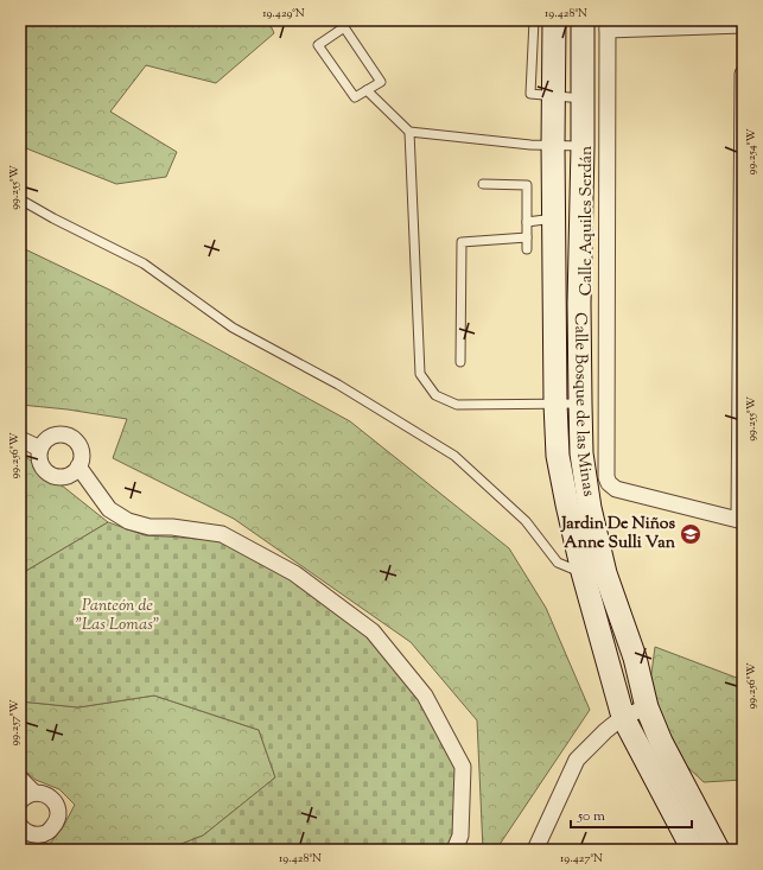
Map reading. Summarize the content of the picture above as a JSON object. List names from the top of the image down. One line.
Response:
{"streets":{"main road":["Calle Bosque de las Minas"],"street":["Calle Aquiles Serdán"]},"parks":["Panteón de \"Las Lomas\""],"places":{"school or university":["Jardin De Niños Anne Sulli Van"]},"scale_bar":"50 m","coordinates":["19.429°N","19.428°N","99.254°W","99.255°W","99.256°W","99.257°W","19.427°N"]}
